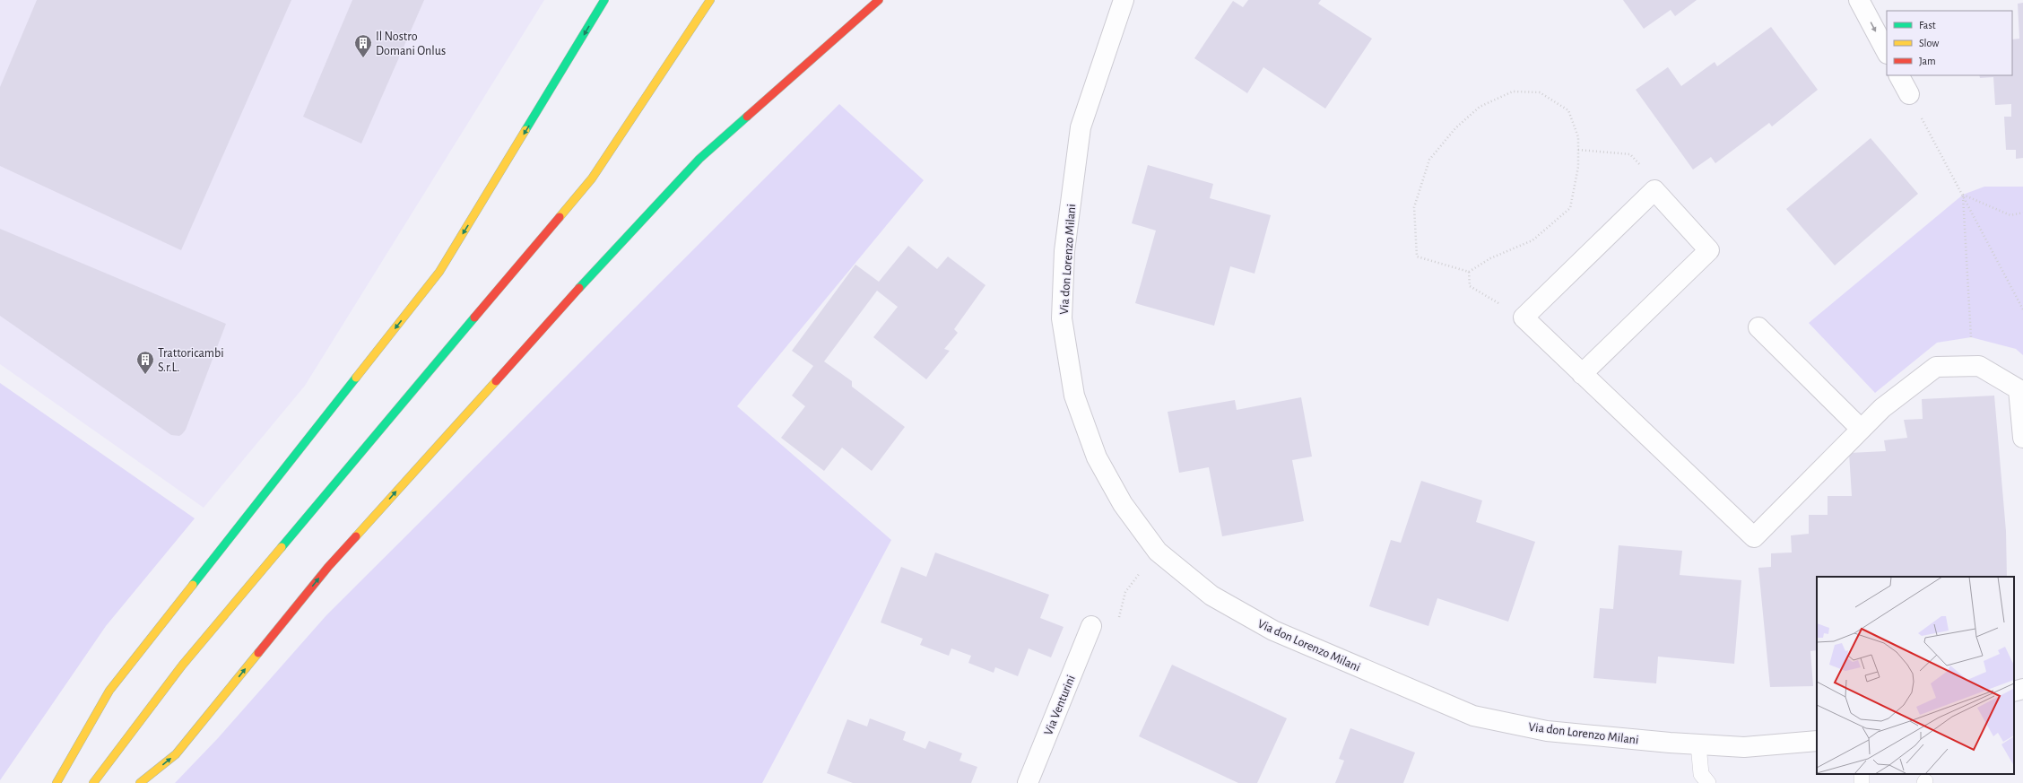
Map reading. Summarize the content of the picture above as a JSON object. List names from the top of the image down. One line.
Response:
{"streets":{"street":["Via don Lorenzo Milani","Via Venturini"]},"places":{"building":["Il Nostro Domani Onlus","Trattoricambi S.r.L."]},"legend":["Fast","Slow","Jam"]}
